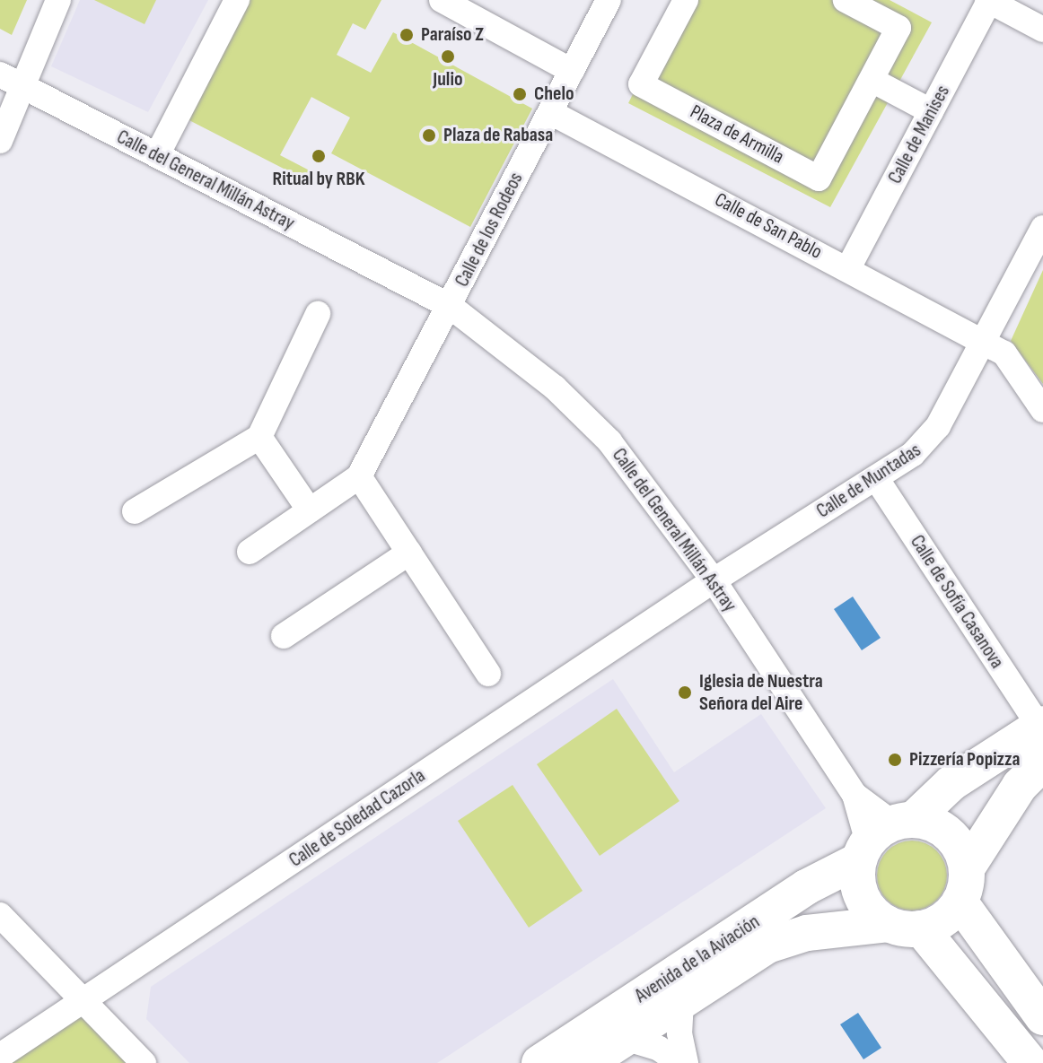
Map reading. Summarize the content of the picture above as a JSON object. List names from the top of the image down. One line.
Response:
{"streets":{"main road":["Avenida de la Aviación"],"street":["Plaza de Armilla","Calle de Manises","Calle del General Millán Astray","Calle de San Pablo","Calle de los Rodeos","Calle de Muntadas","Calle de Sofía Casanova","Calle de Soledad Cazorla"]},"crossings":[["Calle de Manises","Calle de San Pablo"],["Calle del General Millán Astray","Calle de los Rodeos"],["Calle del General Millán Astray","Calle de Muntadas"],["Calle del General Millán Astray","Calle de Soledad Cazorla"],["Calle del General Millán Astray","Avenida de la Aviación"],["Calle de San Pablo","Calle de los Rodeos"],["Calle de San Pablo","Calle de Muntadas"],["Calle de Muntadas","Calle de Sofía Casanova"],["Calle de Muntadas","Calle de Soledad Cazorla"],["Calle de Sofía Casanova","Avenida de la Aviación"]],"places":["Paraíso Z","Julio","Chelo","Plaza de Rabasa","Ritual by RBK","Iglesia de Nuestra Señora del Aire","Pizzería Popizza"]}
